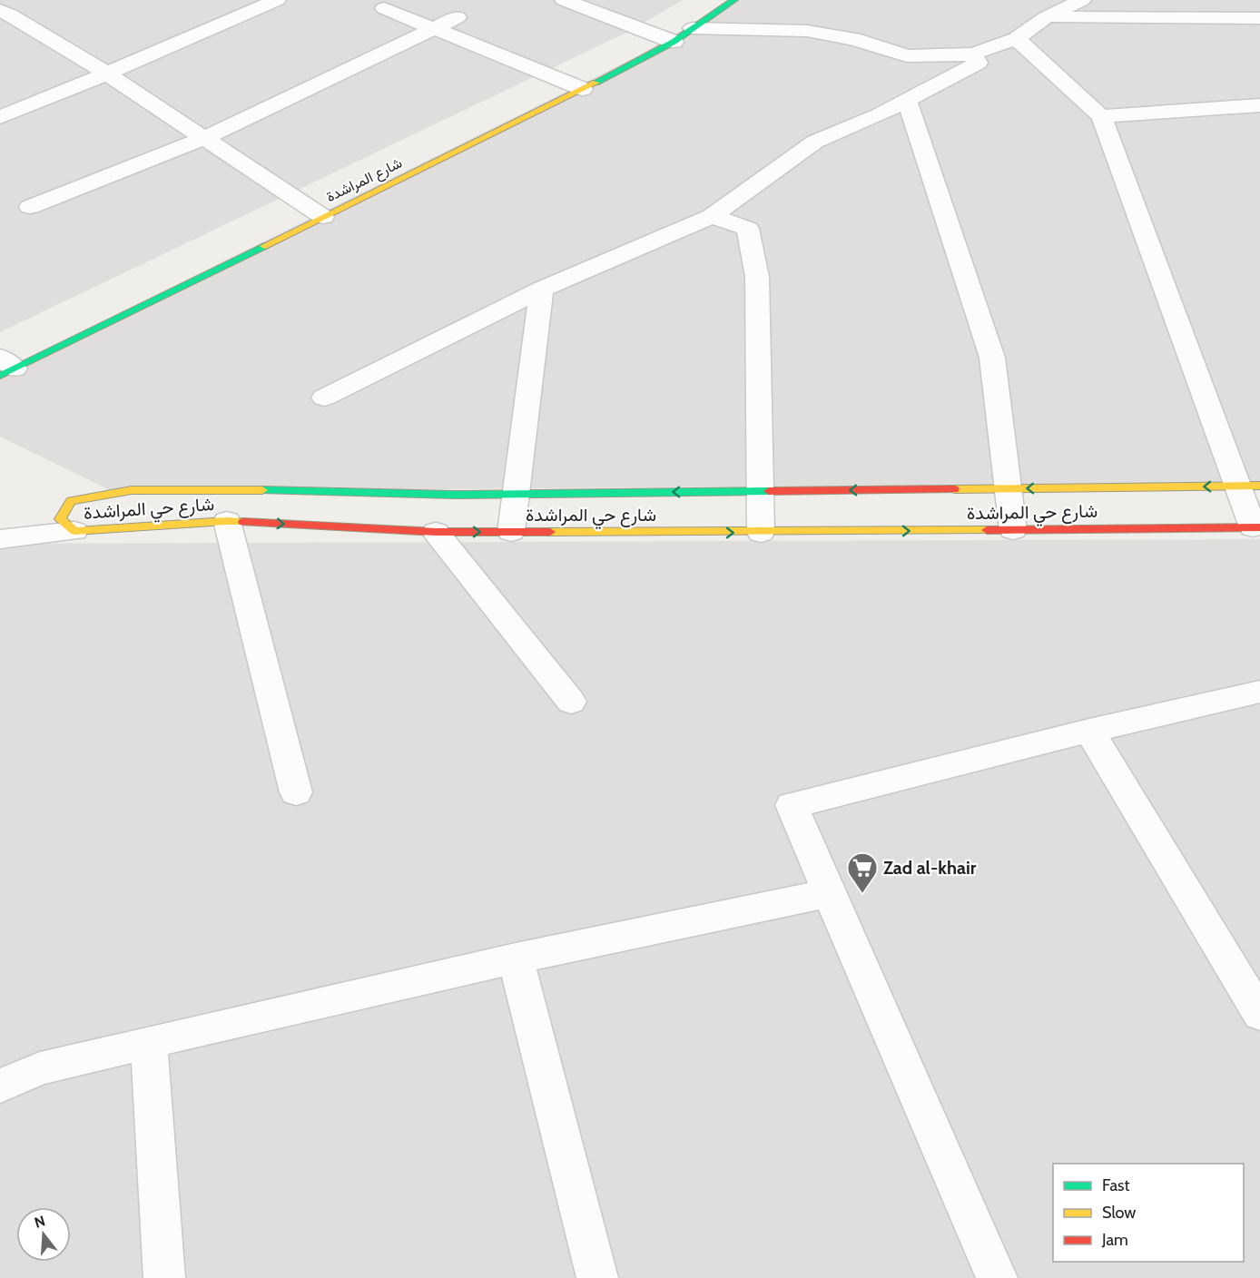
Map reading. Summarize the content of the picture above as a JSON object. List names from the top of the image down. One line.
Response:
{"streets":{"street":["شارع المراشدة","شارع حي المراشدة"]},"places":{"supermarket":["Zad al-khair"]},"legend":["Fast","Slow","Jam"],"north":"top"}
